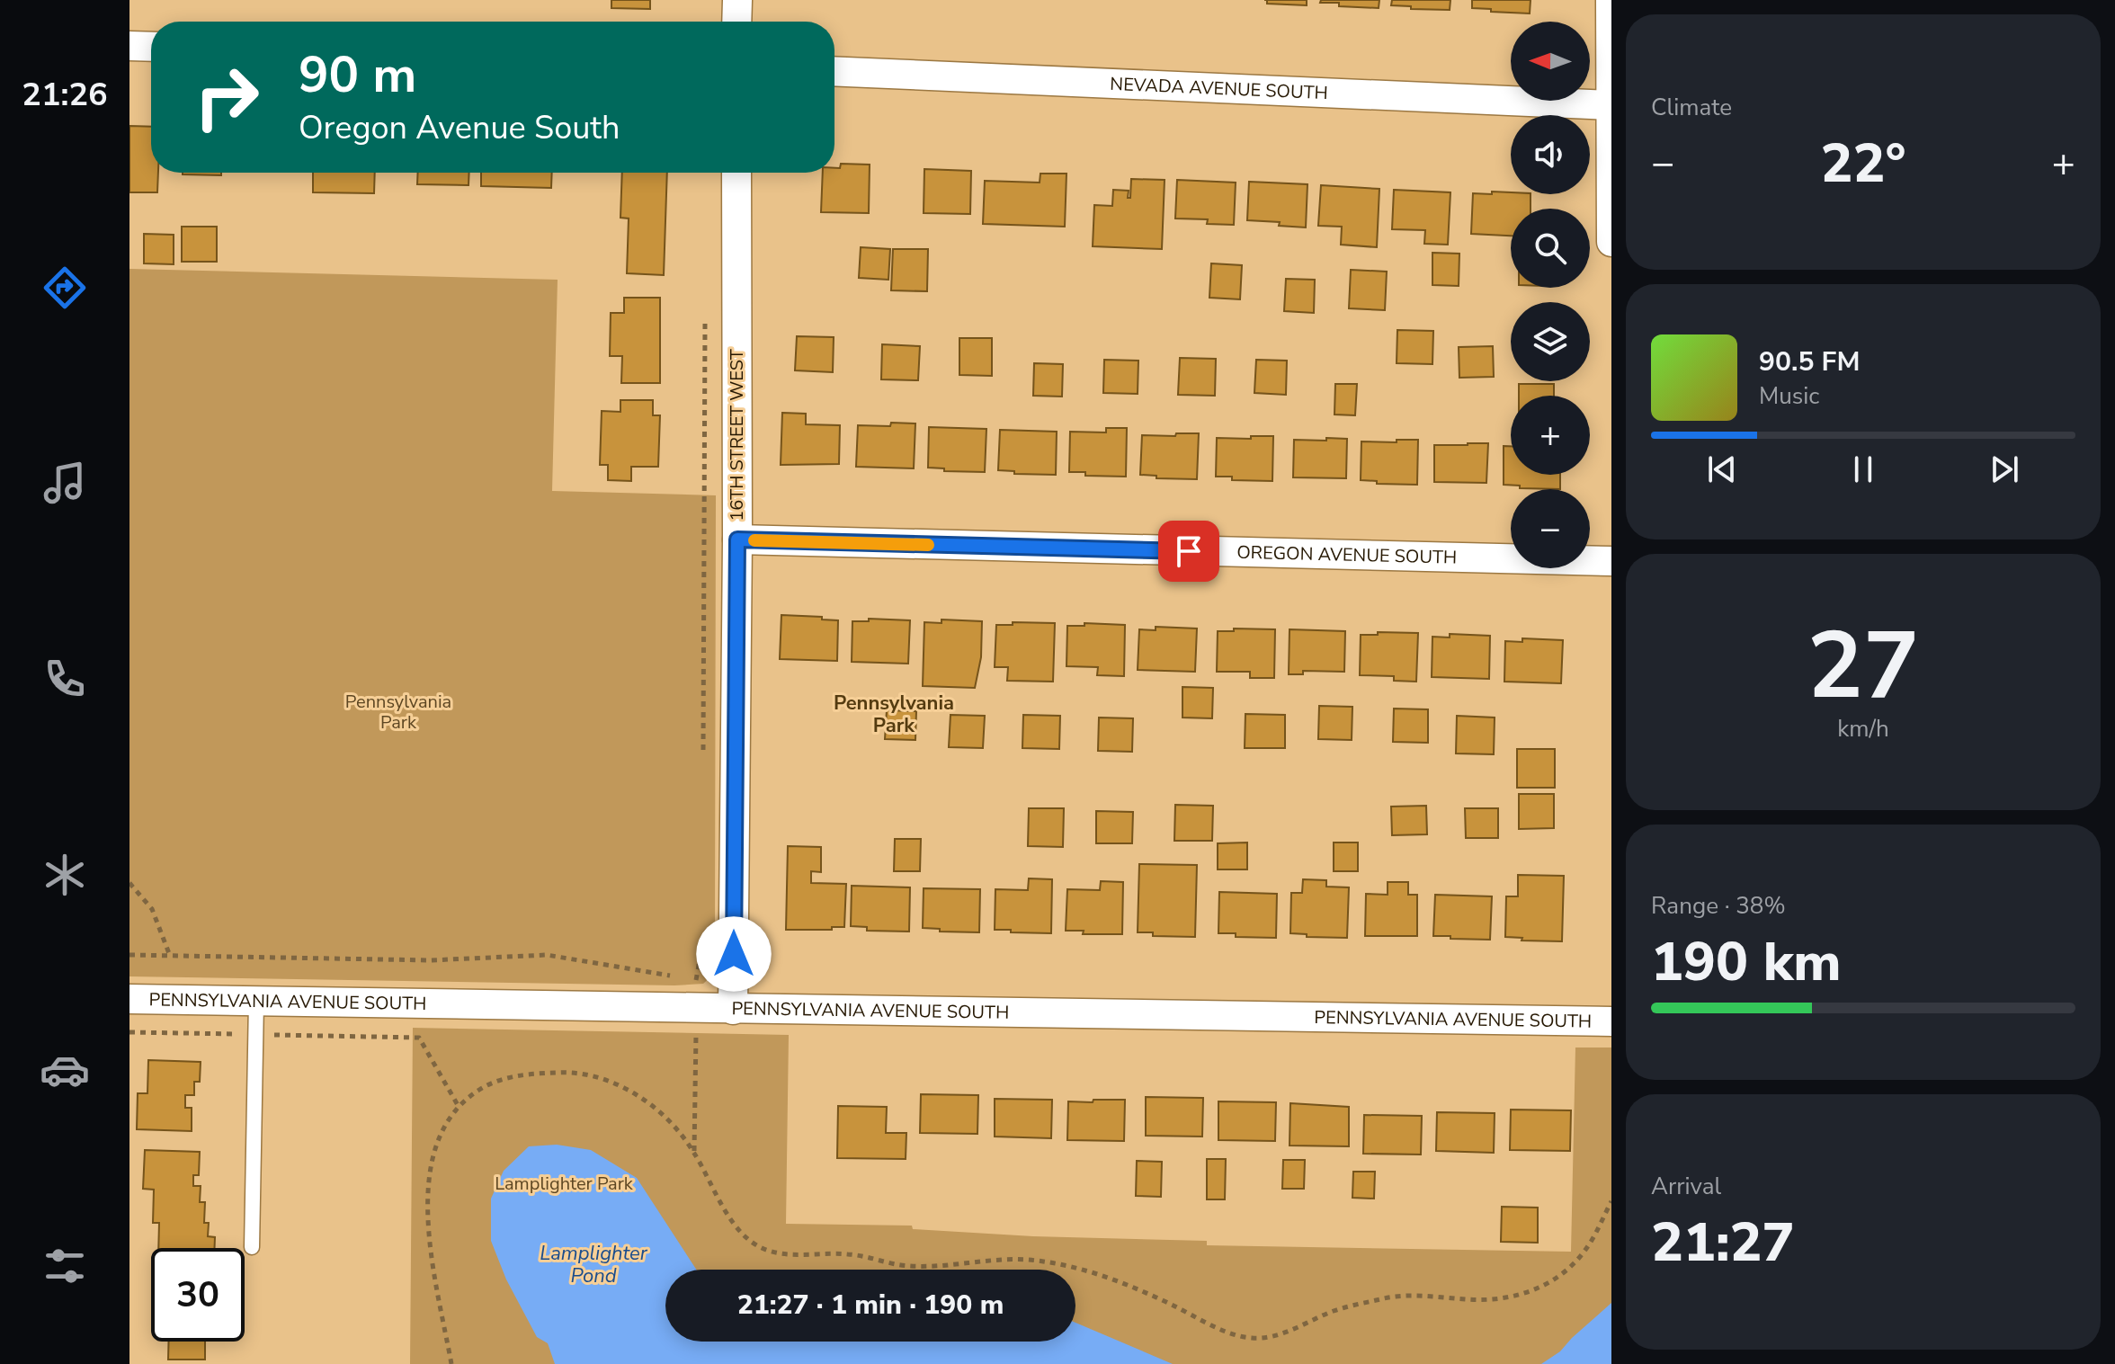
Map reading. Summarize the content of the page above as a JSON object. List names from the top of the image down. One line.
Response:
{"streets":{"street":["NEVADA AVENUE SOUTH","16TH STREET WEST","OREGON AVENUE SOUTH","PENNSYLVANIA AVENUE SOUTH"]},"crossings":[["16TH STREET WEST","OREGON AVENUE SOUTH"],["16TH STREET WEST","PENNSYLVANIA AVENUE SOUTH"]],"districts":["Pennsylvania Park"],"water":["Lamplighter Pond"],"parks":["Pennsylvania Park","Lamplighter Park"],"north":"left","page":{"tabs":"21:26","tile":["Climate",["27","km/h"],["Range · 38%","190 km"],["Arrival","21:27"]],"map_buttons":["+","−"],"turn":["90 m","Oregon Avenue South"],"heat":["−","22°","+"],"song":["90.5 FM","Music"],"limit":"30","trip":"21:27 · 1 min · 190 m"}}
